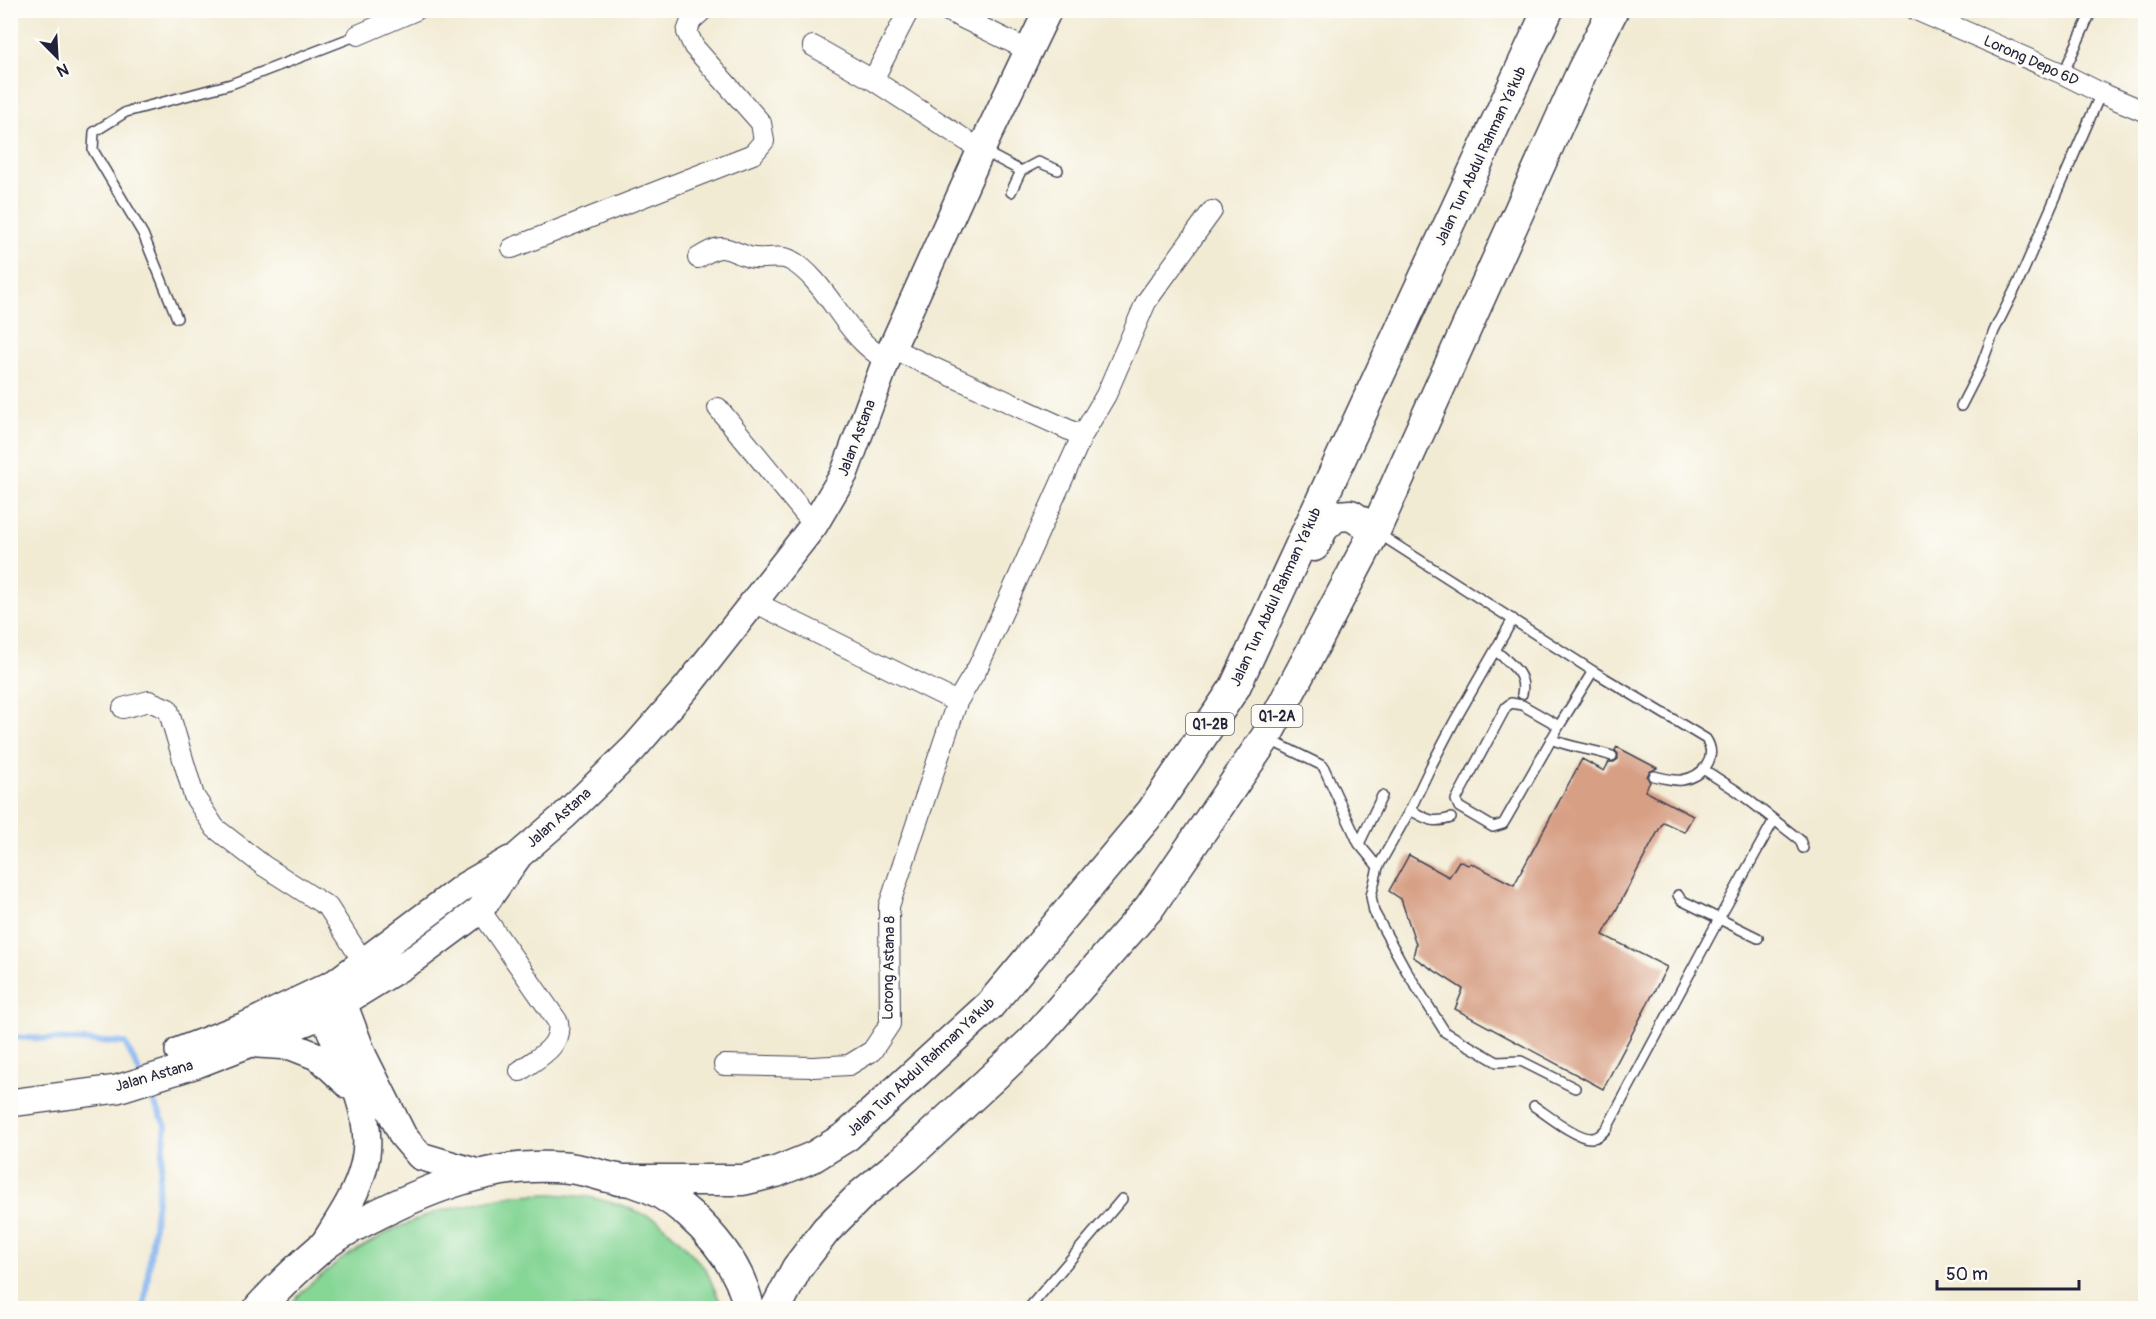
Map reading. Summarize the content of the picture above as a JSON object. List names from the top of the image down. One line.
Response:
{"streets":{"main road":["Jalan Tun Abdul Rahman Ya'kub","Jalan Astana","Q1-2A","Q1-2B"],"street":["Lorong Depo 6D","Lorong Astana 8"]},"scale_bar":"50 m","north":"bottom right"}
